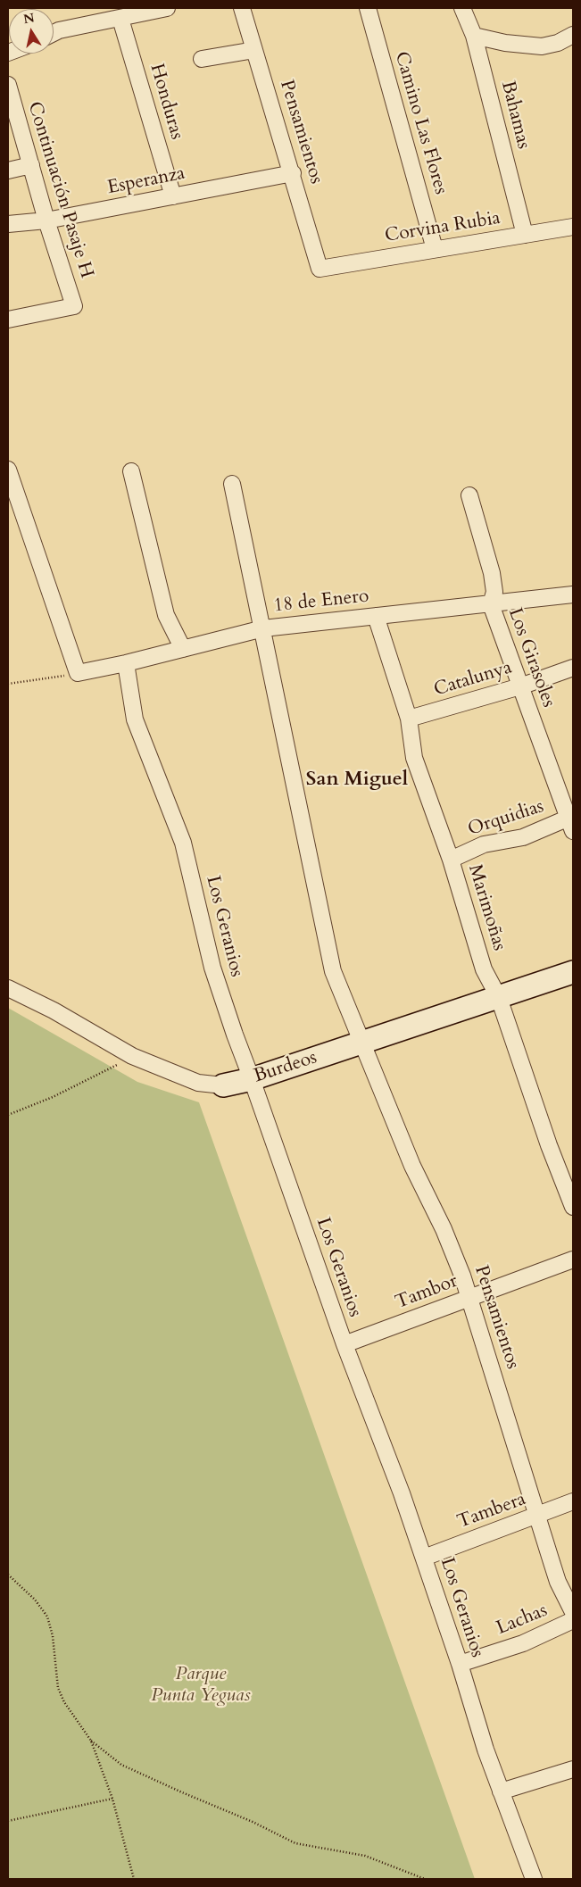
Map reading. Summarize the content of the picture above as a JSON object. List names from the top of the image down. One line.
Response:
{"streets":{"street":["Honduras","Bahamas","Camino Las Flores","Pensamientos","Esperanza","Continuación Pasaje H","Corvina Rubia","18 de Enero","Los Girasoles","Catalunya","Orquidias","Marimoñas","Los Geranios","Burdeos","Tambor","Tambera","Lachas"]},"crossings":[["Honduras","Esperanza"],["Bahamas","Corvina Rubia"],["Camino Las Flores","Corvina Rubia"],["Pensamientos","Esperanza"],["Pensamientos","Corvina Rubia"],["Pensamientos","18 de Enero"],["Pensamientos","Burdeos"],["Pensamientos","Tambor"],["Pensamientos","Tambera"],["Esperanza","Continuación Pasaje H"],["18 de Enero","Los Girasoles"],["18 de Enero","Marimoñas"],["18 de Enero","Los Geranios"],["Los Girasoles","Catalunya"],["Los Girasoles","Orquidias"],["Catalunya","Marimoñas"],["Orquidias","Marimoñas"],["Marimoñas","Burdeos"],["Los Geranios","Burdeos"],["Los Geranios","Tambor"],["Los Geranios","Tambera"],["Los Geranios","Lachas"]],"districts":["San Miguel"],"parks":["Parque Punta Yeguas"],"north":"top"}
